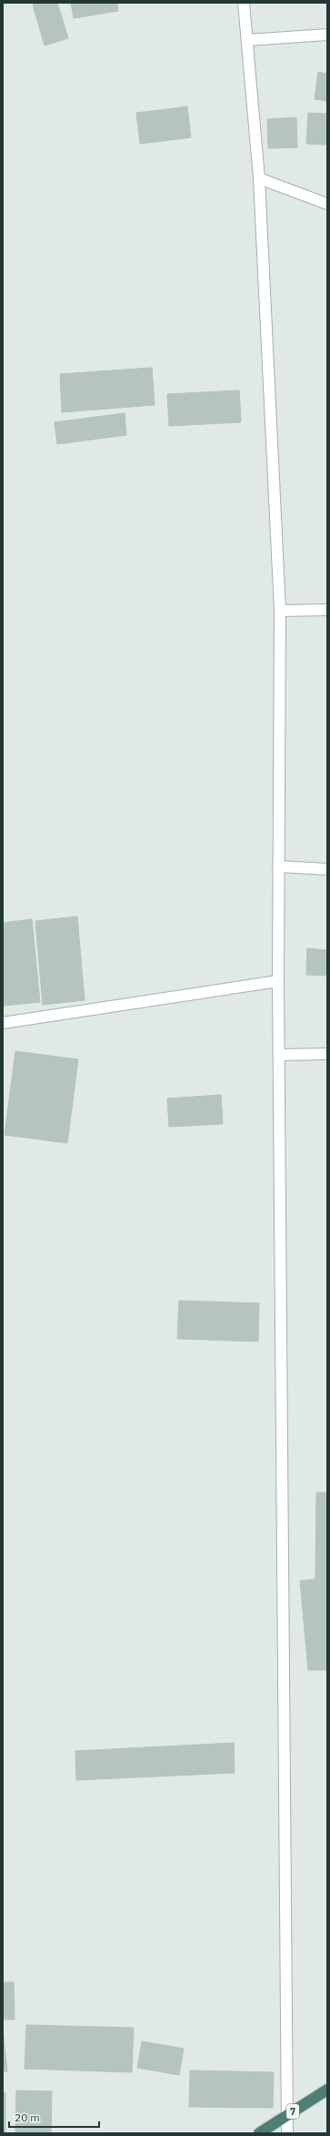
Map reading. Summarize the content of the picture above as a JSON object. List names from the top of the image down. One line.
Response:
{"streets":{"highway":["7"]},"scale_bar":"20 m"}
